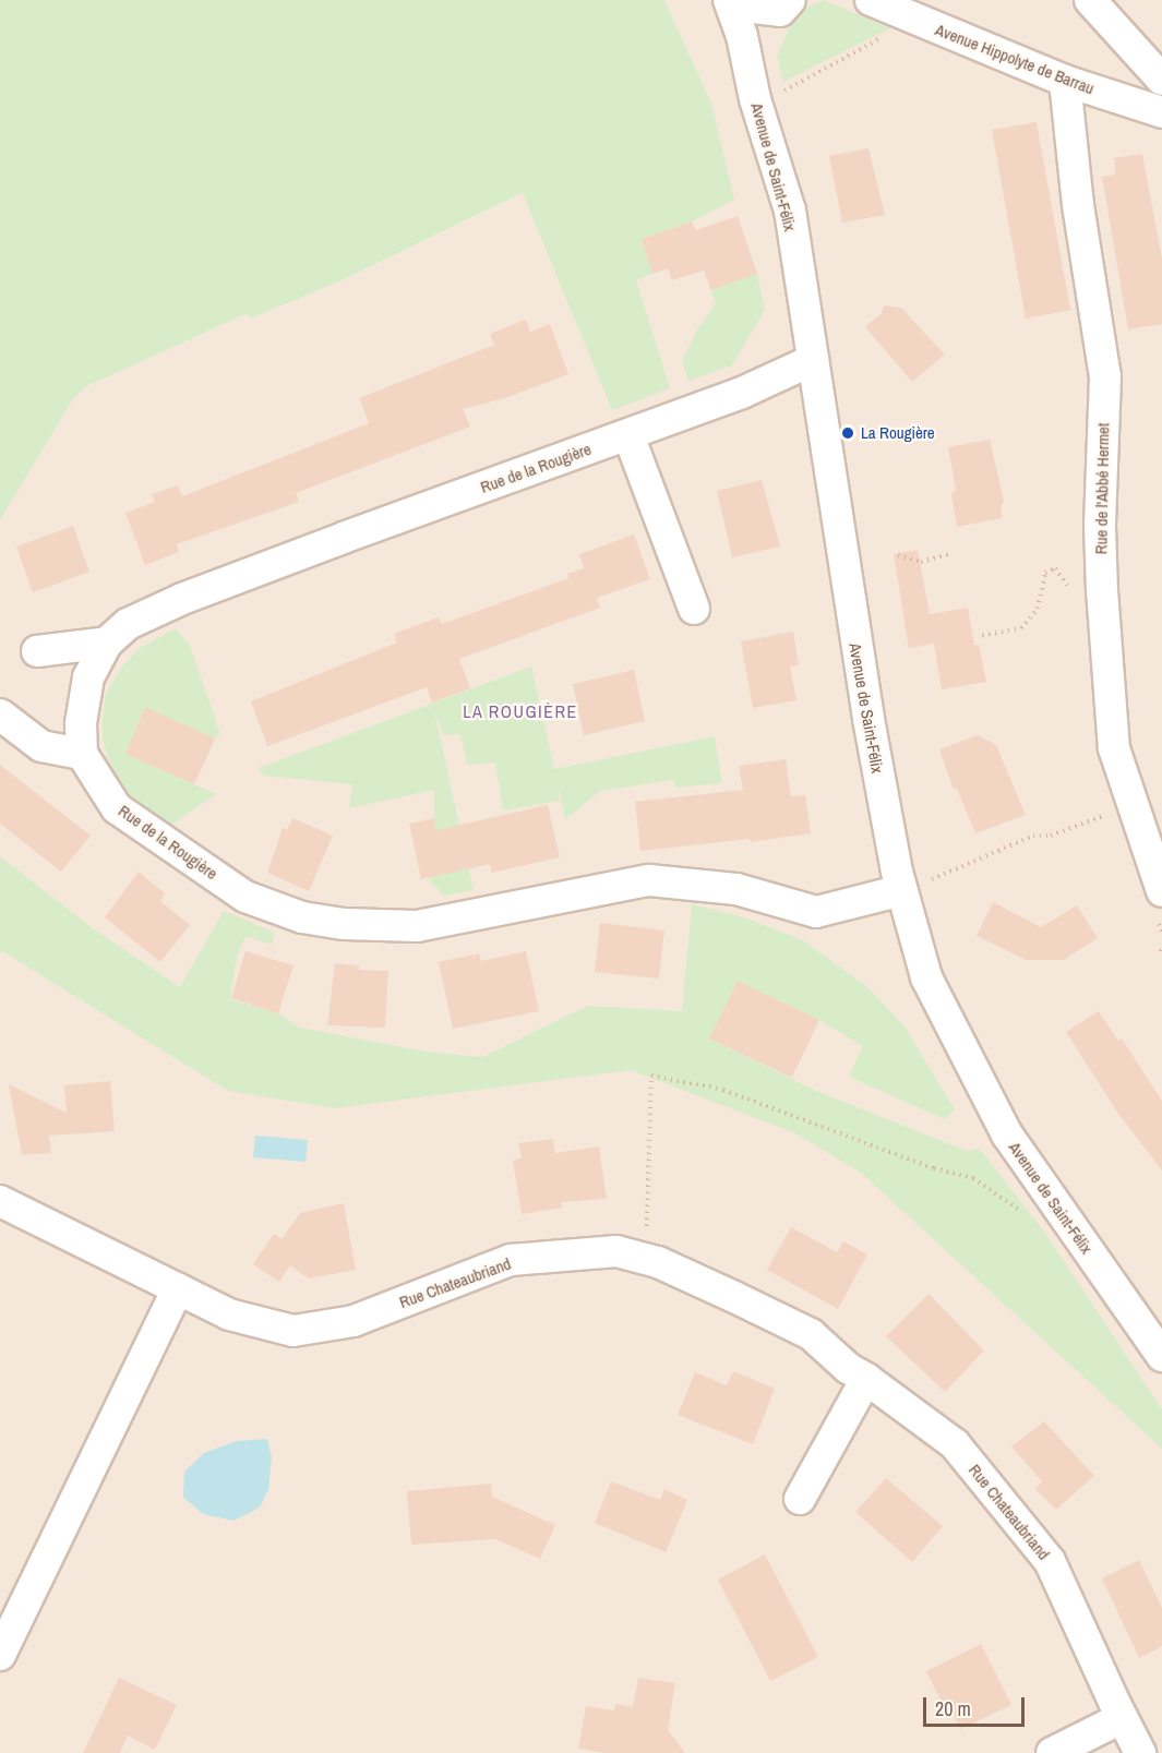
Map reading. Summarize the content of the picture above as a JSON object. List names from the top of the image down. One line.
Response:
{"streets":{"street":["Avenue Hippolyte de Barrau","Avenue de Saint-Félix","Rue de la Rougière","Rue de l'Abbé Hermet","Rue Chateaubriand"]},"crossings":[["Avenue Hippolyte de Barrau","Rue de l'Abbé Hermet"],["Avenue de Saint-Félix","Rue de la Rougière"]],"districts":["LA ROUGIÈRE"],"places":["La Rougière"],"scale_bar":"20 m"}
